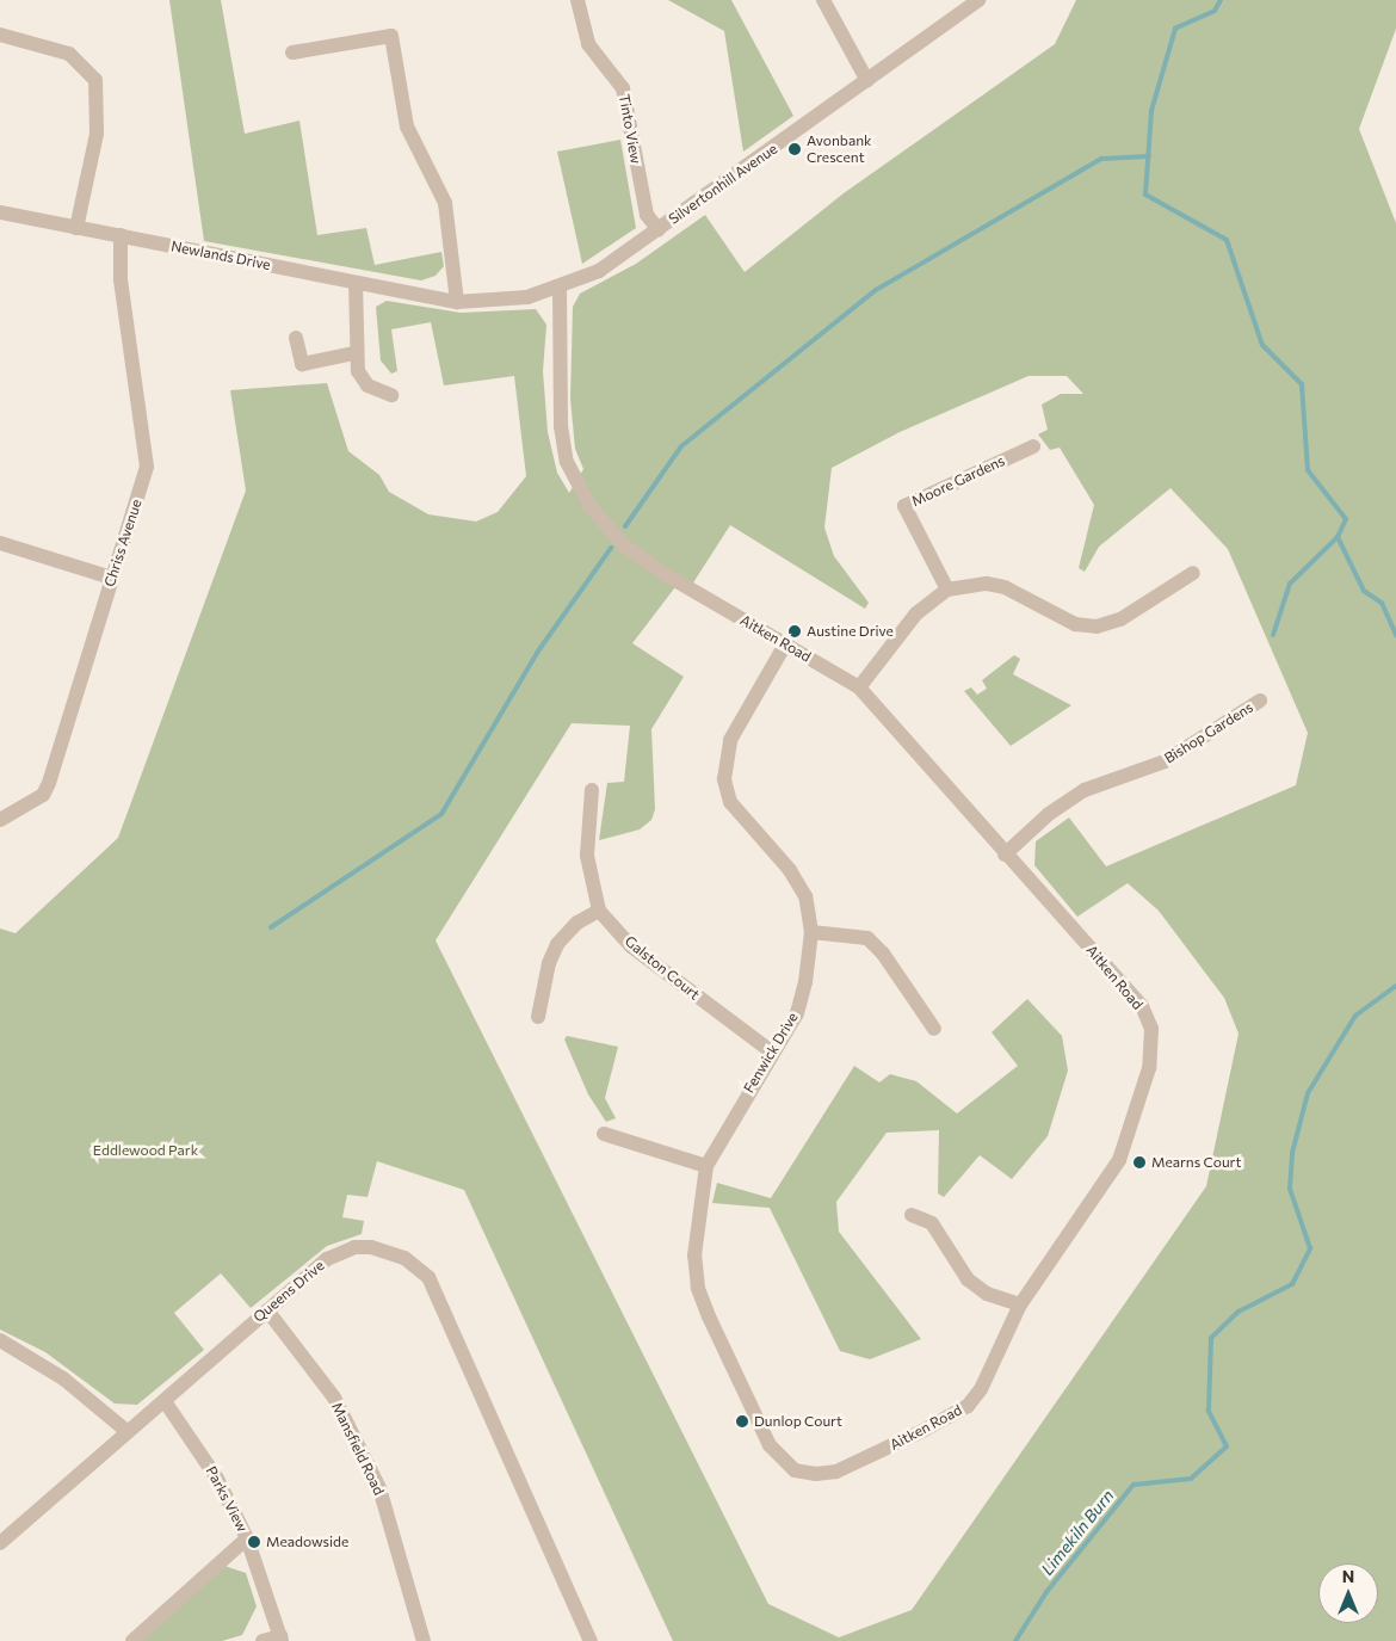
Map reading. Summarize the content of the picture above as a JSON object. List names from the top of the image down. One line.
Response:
{"streets":{"street":["Tinto View","Silvertonhill Avenue","Newlands Drive","Moore Gardens","Chriss Avenue","Aitken Road","Bishop Gardens","Galston Court","Fenwick Drive","Queens Drive","Mansfield Road","Parks View"]},"crossings":[["Tinto View","Silvertonhill Avenue"],["Silvertonhill Avenue","Newlands Drive"],["Silvertonhill Avenue","Aitken Road"],["Newlands Drive","Chriss Avenue"],["Aitken Road","Bishop Gardens"],["Aitken Road","Fenwick Drive"],["Galston Court","Fenwick Drive"],["Queens Drive","Mansfield Road"],["Queens Drive","Parks View"]],"water":["Limekiln Burn"],"parks":["Eddlewood Park"],"places":["Avonbank Crescent","Austine Drive","Mearns Court","Dunlop Court","Meadowside"],"north":"top"}
